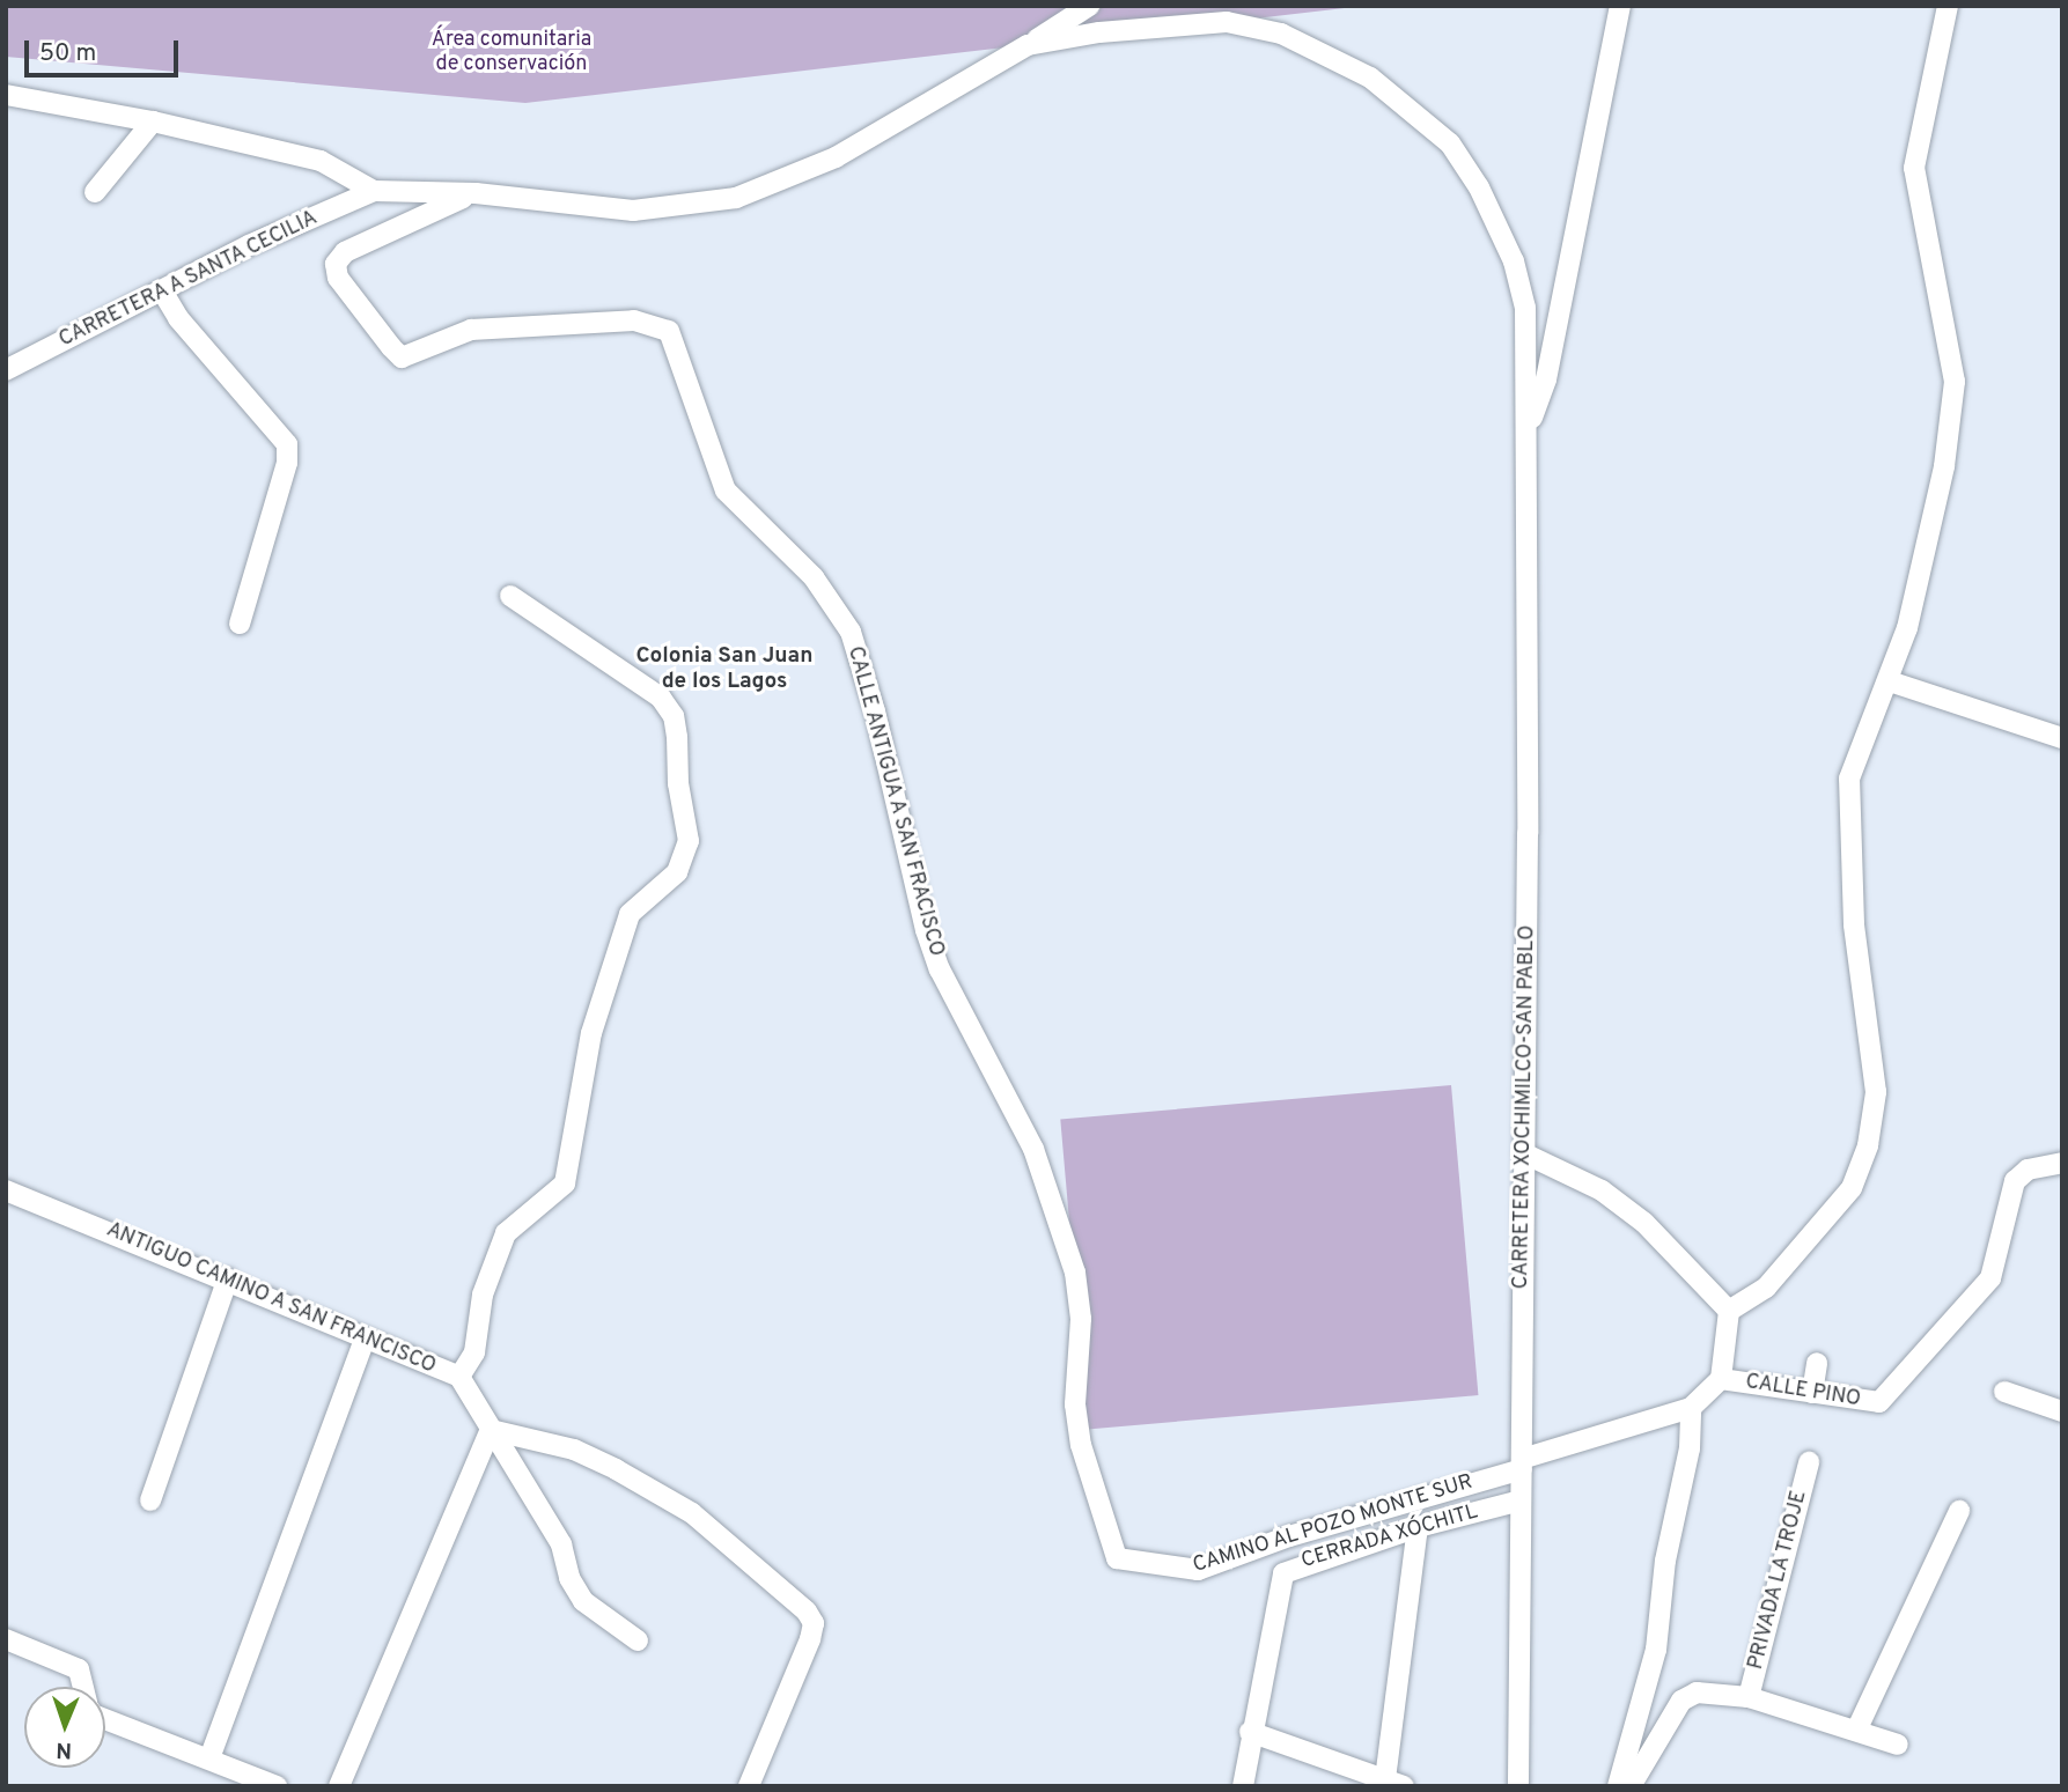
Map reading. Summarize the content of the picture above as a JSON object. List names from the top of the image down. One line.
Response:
{"streets":{"street":["CARRETERA A SANTA CECILIA","CALLE ANTIGUA A SAN FRACISCO","CARRETERA XOCHIMILCO-SAN PABLO","ANTIGUO CAMINO A SAN FRANCISCO","CALLE PINO","CAMINO AL POZO MONTE SUR","CERRADA XÓCHITL","PRIVADA LA TROJE"]},"crossings":[["CARRETERA A SANTA CECILIA","CALLE ANTIGUA A SAN FRACISCO"],["CARRETERA A SANTA CECILIA","CARRETERA XOCHIMILCO-SAN PABLO"],["CALLE ANTIGUA A SAN FRACISCO","CAMINO AL POZO MONTE SUR"],["CARRETERA XOCHIMILCO-SAN PABLO","CALLE PINO"],["CARRETERA XOCHIMILCO-SAN PABLO","CAMINO AL POZO MONTE SUR"],["CARRETERA XOCHIMILCO-SAN PABLO","CERRADA XÓCHITL"],["CALLE PINO","CAMINO AL POZO MONTE SUR"]],"districts":["Colonia San Juan de los Lagos"],"parks":["Área comunitaria de conservación"],"scale_bar":"50 m","north":"bottom"}
